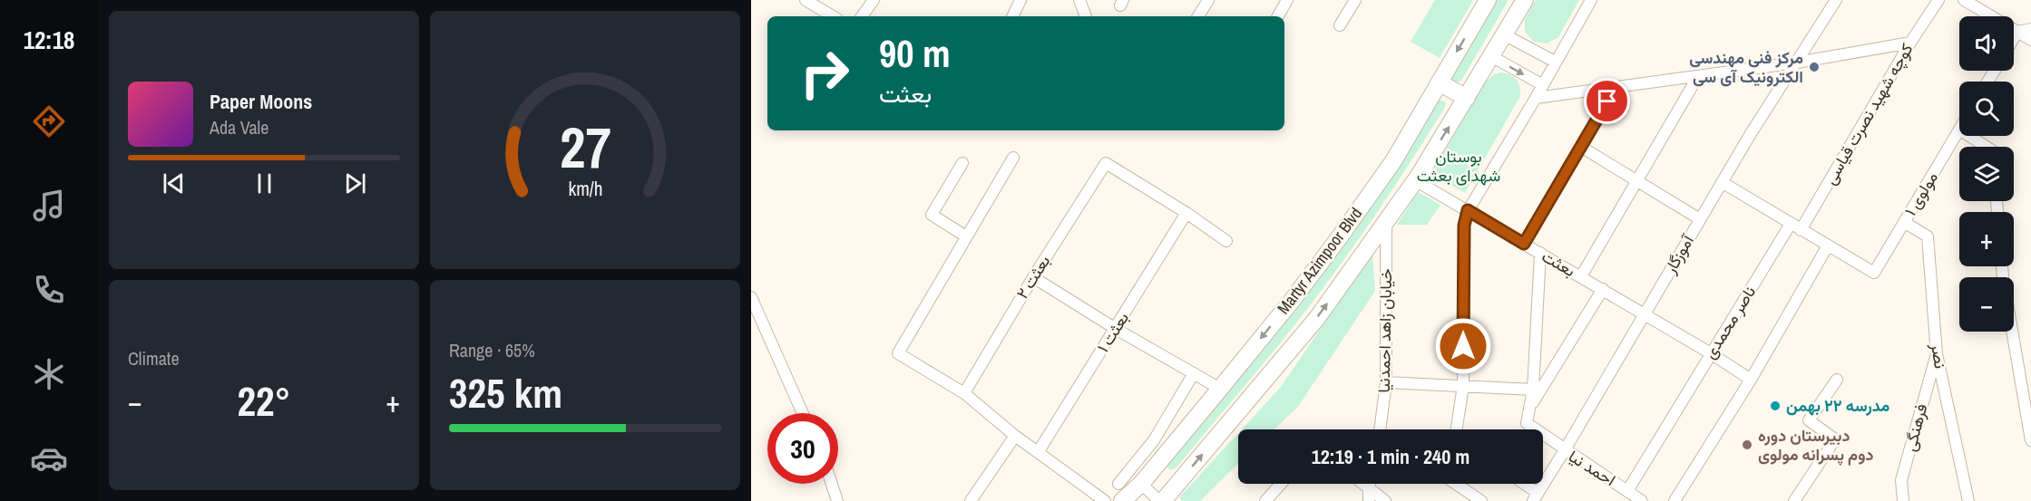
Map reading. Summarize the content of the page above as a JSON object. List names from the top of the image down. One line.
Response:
{"streets":{"main road":["Martyr Azimpoor Blvd"],"street":["کوچه شهید نصرت قیاسی","مولوی ۱","آموزگار","بعثت","بعثت ۲","ناصر محمدی","خیابان زاهد احمدنیا","بعثت ۱","نصر","فرهنگی","احمد نیا"]},"crossings":[["کوچه شهید نصرت قیاسی","ناصر محمدی"],["مولوی ۱","نصر"],["آموزگار","بعثت"],["آموزگار","احمد نیا"],["Martyr Azimpoor Blvd","بعثت"],["Martyr Azimpoor Blvd","خیابان زاهد احمدنیا"],["بعثت","ناصر محمدی"],["بعثت ۲","بعثت ۱"],["ناصر محمدی","احمد نیا"],["نصر","فرهنگی"]],"parks":["بوستان شهدای بعثت"],"places":["مرکز فنی مهندسی الکترونیک آی سی","مدرسه ۲۲ بهمن","دبیرستان دوره دوم پسرانه مولوی"],"page":{"tabs":"12:18","map_buttons":["+","−"],"turn":["90 m","بعثت"],"song":["Paper Moons","Ada Vale"],"tile":["Climate",["Range · 65%","325 km"]],"heat":["−","22°","+"],"limit":"30","trip":"12:19 · 1 min · 240 m","gauge":["27","km/h"]}}
